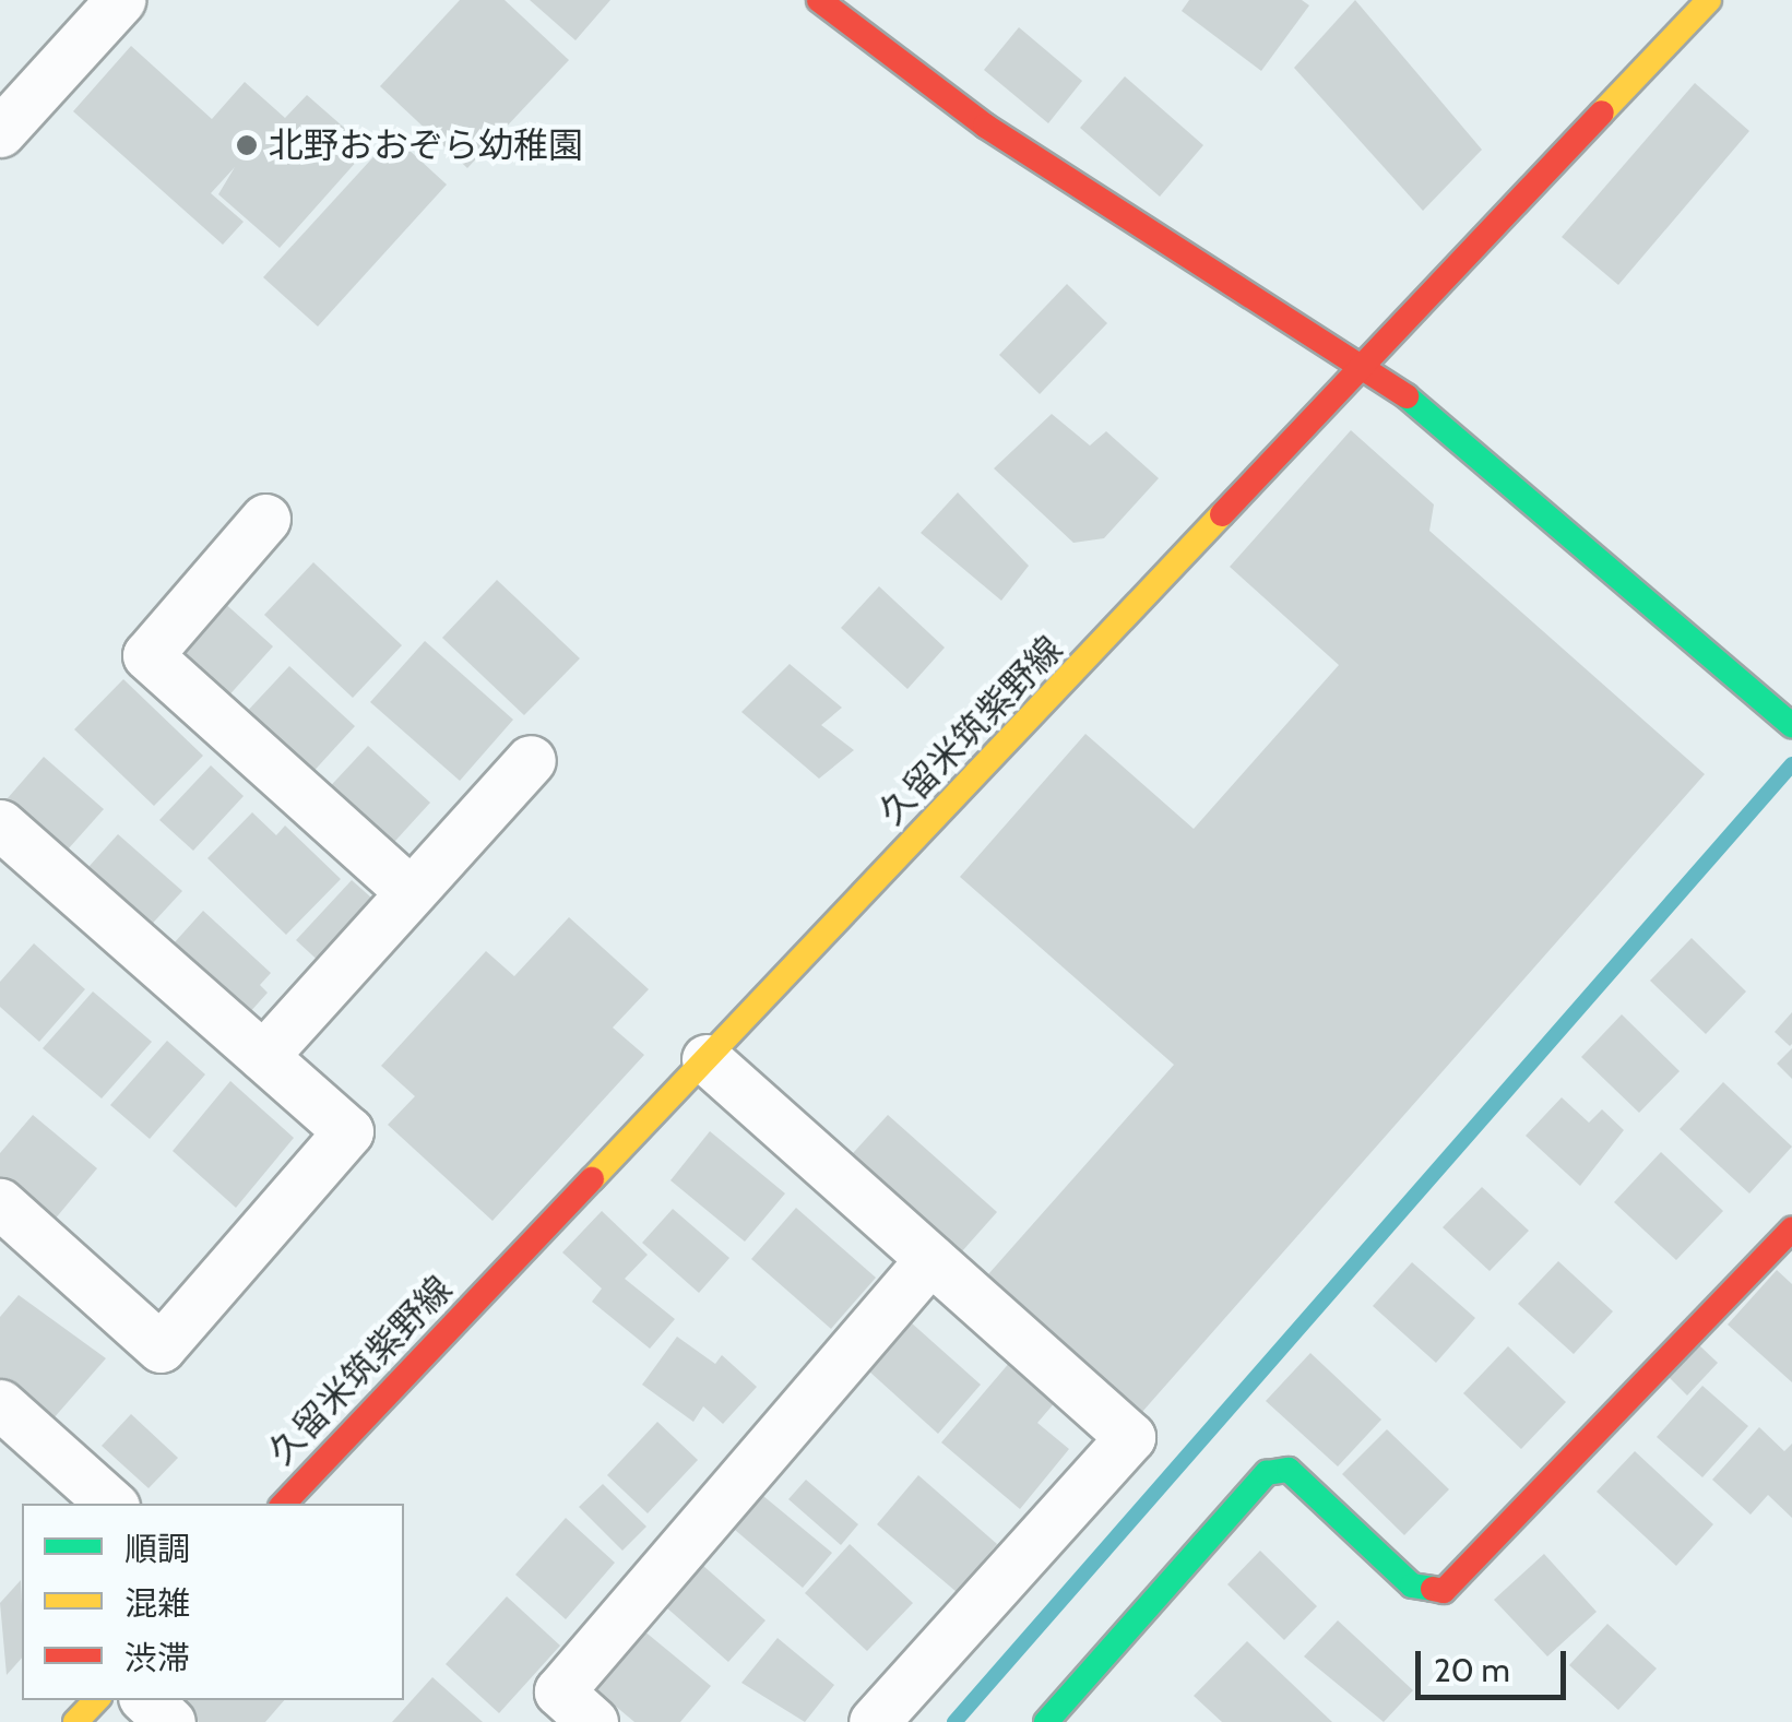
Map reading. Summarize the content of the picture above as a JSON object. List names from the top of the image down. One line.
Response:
{"streets":{"street":["久留米筑紫野線"]},"places":["北野おおぞら幼稚園"],"legend":["順調","混雑","渋滞"],"scale_bar":"20 m"}
